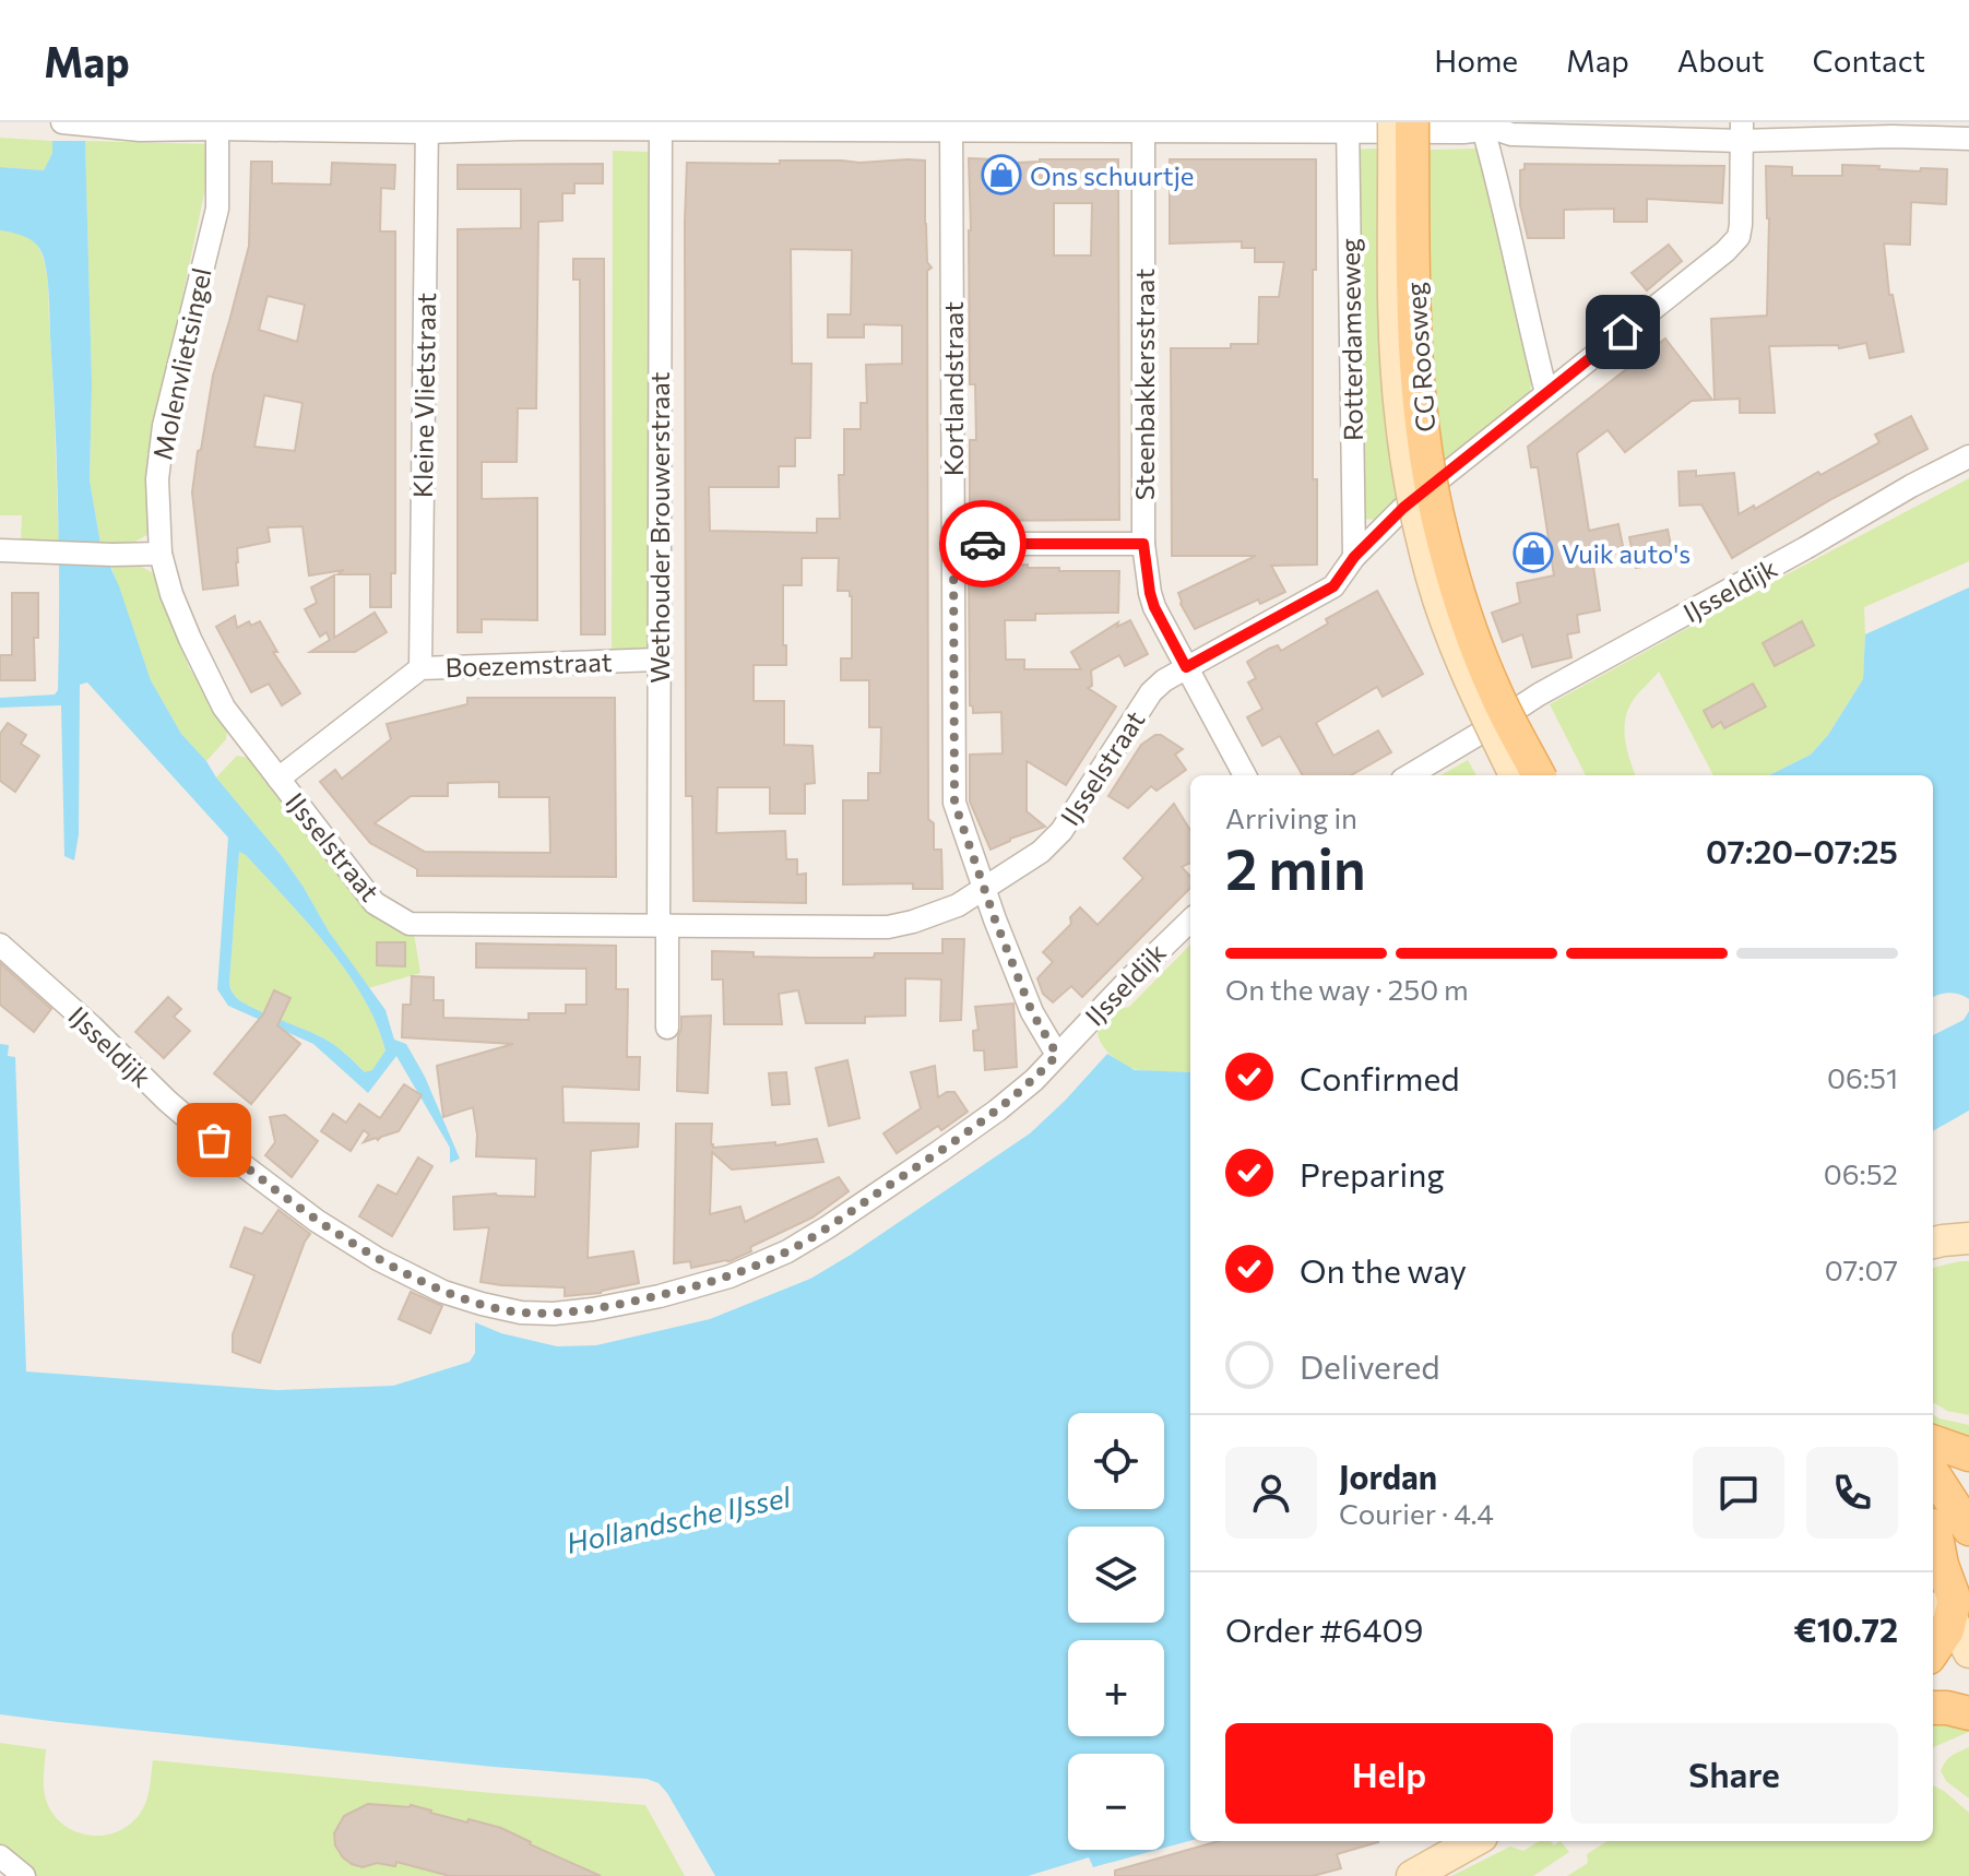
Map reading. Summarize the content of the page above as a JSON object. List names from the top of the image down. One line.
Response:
{"streets":{"main road":["CG Roosweg"],"street":["Rotterdamseweg","Molenvlietsingel","Steenbakkersstraat","Kortlandstraat","Kleine Vlietstraat","Wethouder Brouwerstraat","IJsseldijk","Boezemstraat","IJsselstraat"]},"crossings":[["Rotterdamseweg","IJsselstraat"],["Molenvlietsingel","Boezemstraat"],["Molenvlietsingel","IJsselstraat"],["Steenbakkersstraat","IJsselstraat"],["Kortlandstraat","IJsseldijk"],["Kortlandstraat","IJsselstraat"],["Kleine Vlietstraat","Boezemstraat"],["Wethouder Brouwerstraat","Boezemstraat"],["Wethouder Brouwerstraat","IJsselstraat"],["Boezemstraat","IJsselstraat"]],"water":["Hollandsche IJssel"],"places":{"shop":["Ons schuurtje","Vuik auto's"]},"page":{"header":"Map","nav":["Home","Map","About","Contact"],"heading":["2 min","Arriving in","07:20–07:25"],"panel":["Jordan","Courier · 4.4","Order #6409","€10.72"],"bar":"On the way · 250 m","list":[["Confirmed","06:51"],["Preparing","06:52"],["On the way","07:07"],"Delivered"],"map_buttons":["+","−"],"buttons":["Help","Share"]}}
